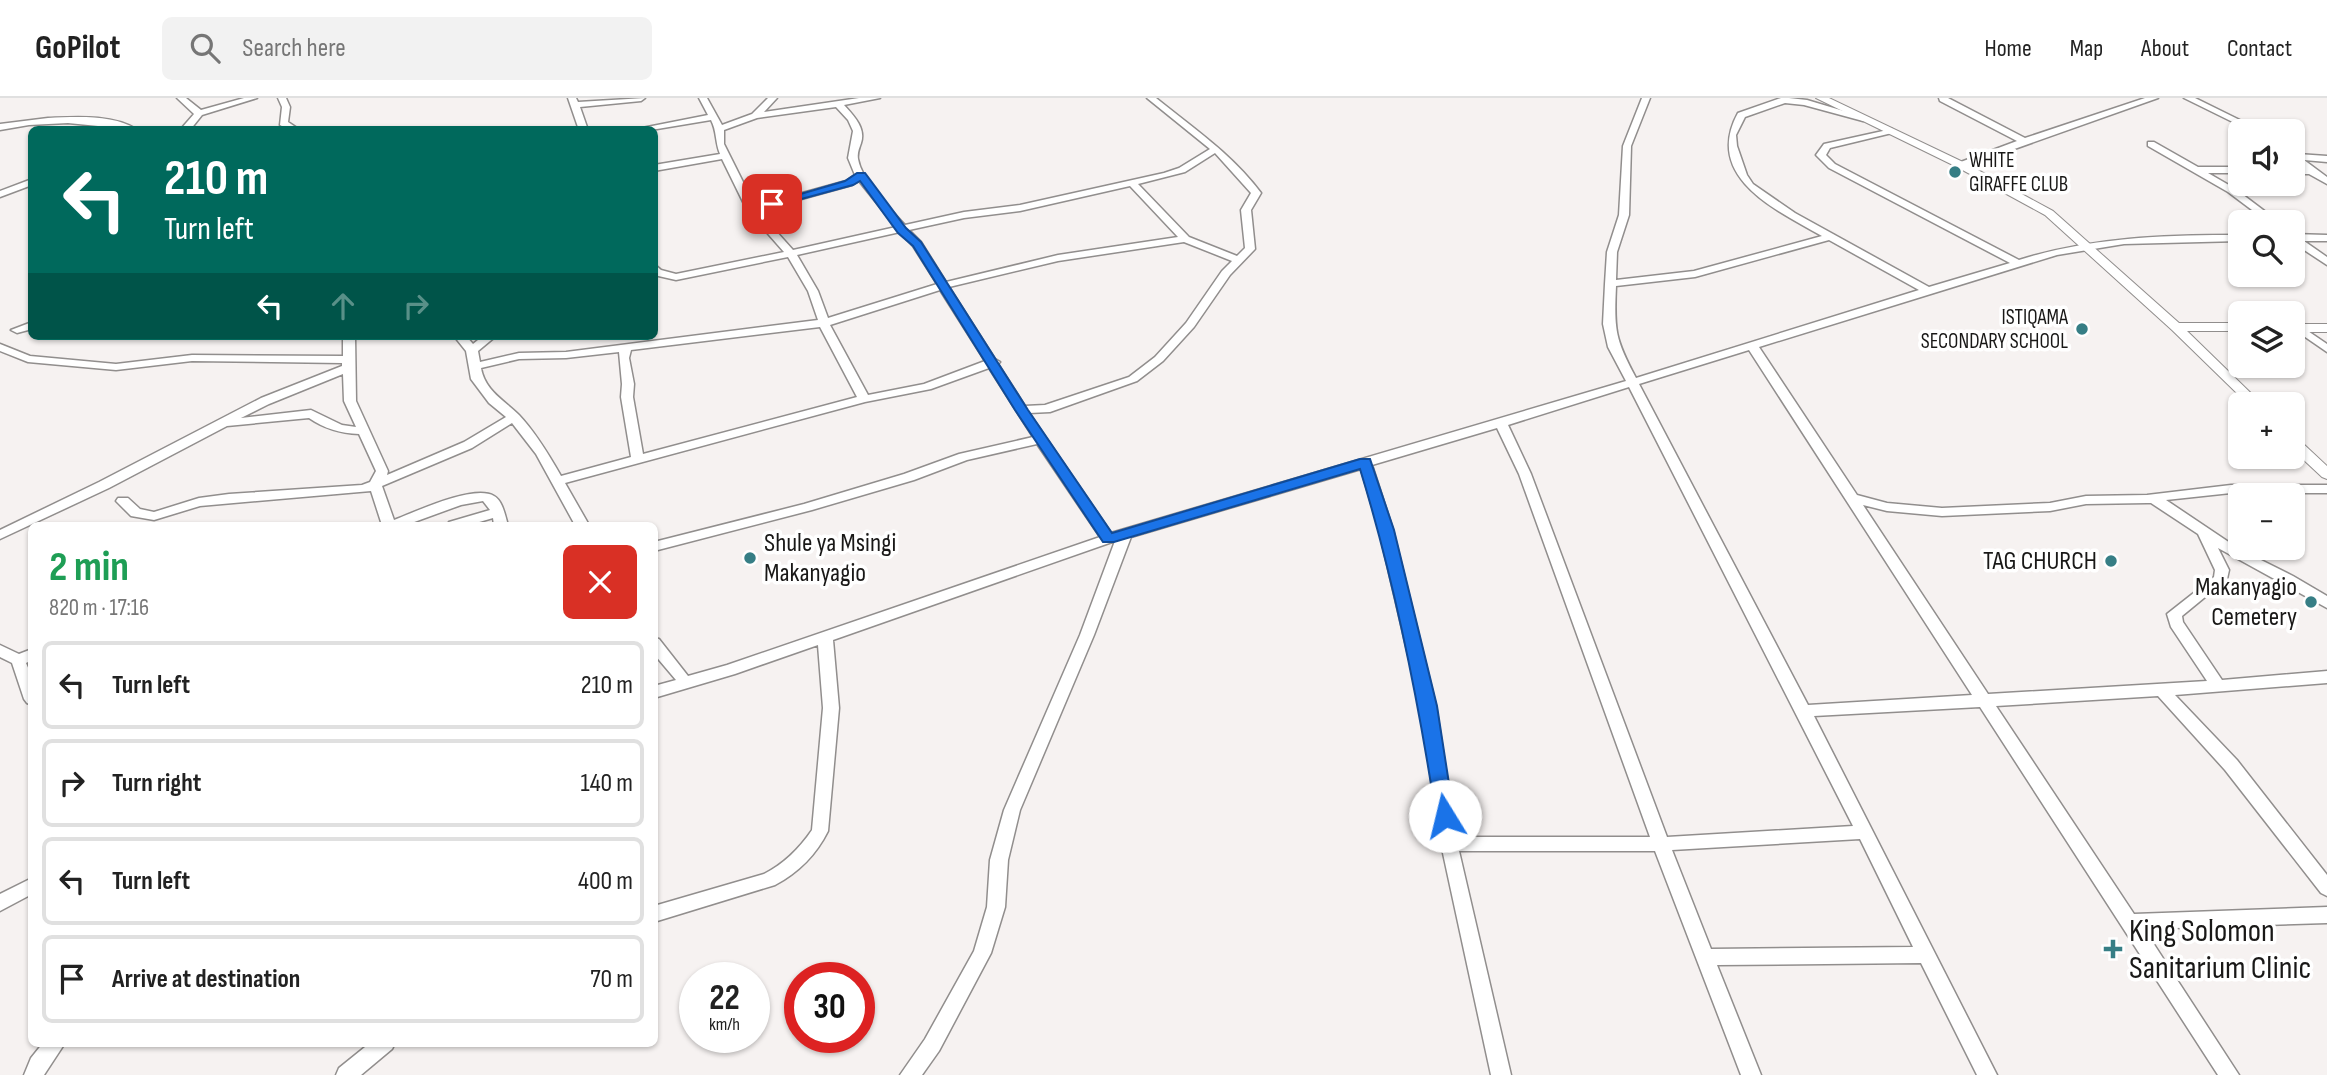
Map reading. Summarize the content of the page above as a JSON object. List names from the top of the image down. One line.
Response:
{"places":{"other":["WHITE GIRAFFE CLUB","ISTIQAMA SECONDARY SCHOOL","Shule ya Msingi Makanyagio","TAG CHURCH","Makanyagio Cemetery"],"health":["King Solomon Sanitarium Clinic"]},"page":{"header":"GoPilot","search":"Search here","nav":["Home","Map","About","Contact"],"map_buttons":["+","−"],"turn":["210 m","Turn left"],"heading":["2 min","820 m · 17:16"],"list":[{"name":"Turn left","value":"210 m"},{"name":"Turn right","value":"140 m"},{"name":"Turn left","value":"400 m"},{"name":"Arrive at destination","value":"70 m"}],"speed":"22 km/h","limit":"30"}}
